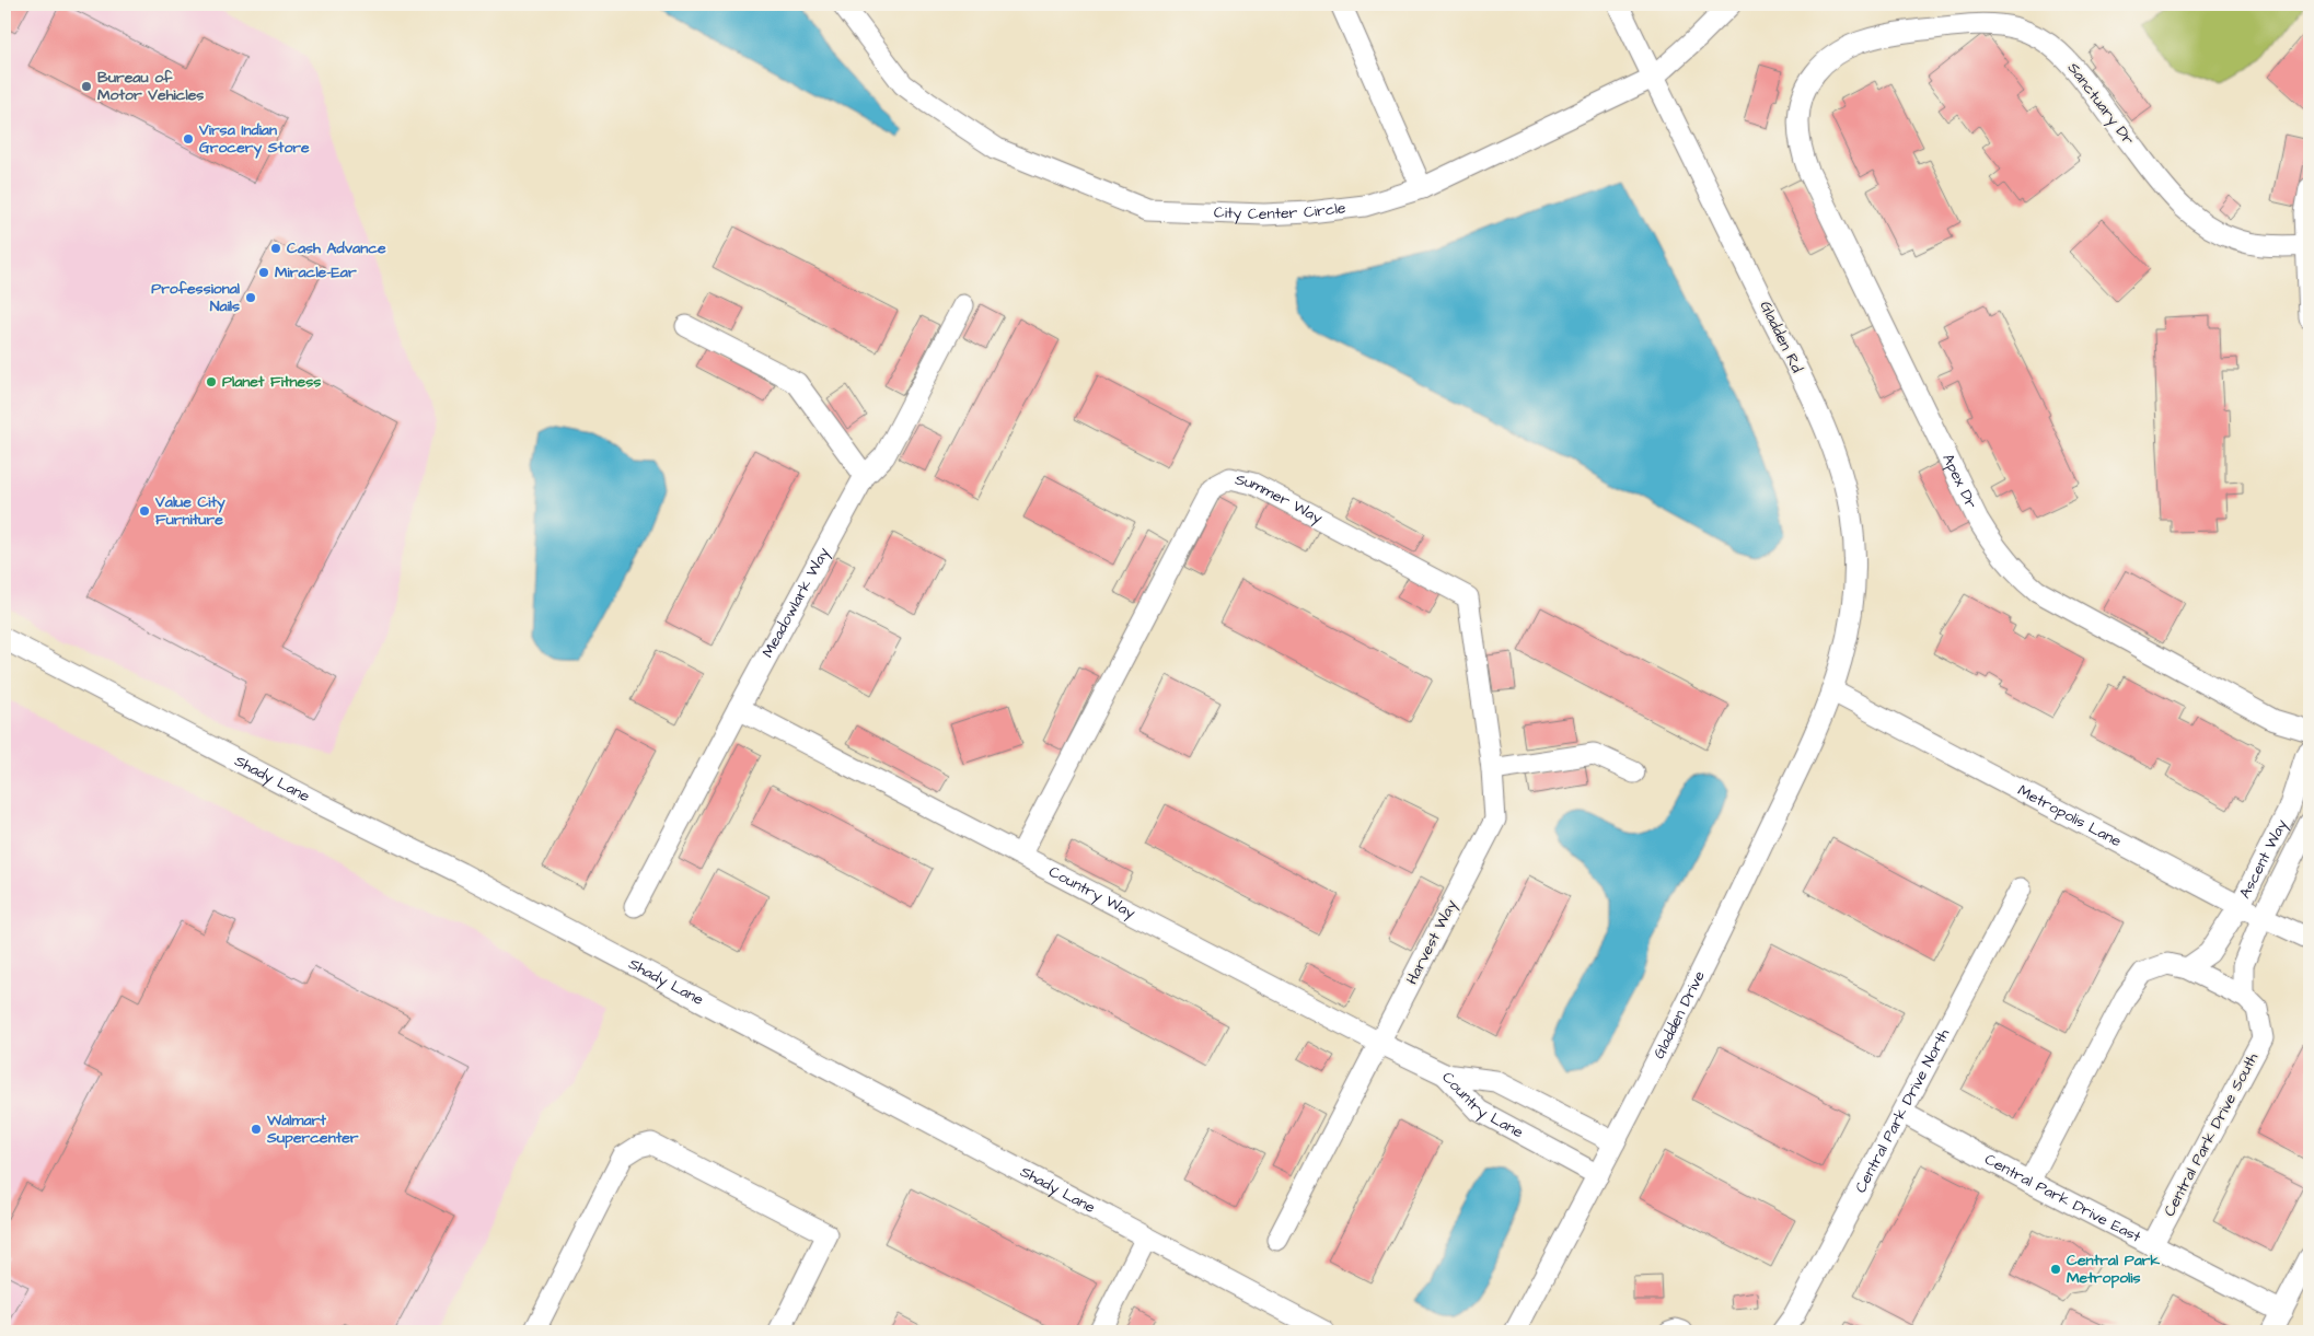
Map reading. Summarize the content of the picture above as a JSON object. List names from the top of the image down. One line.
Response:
{"streets":{"street":["Sanctuary Dr","City Center Circle","Gladden Rd","Apex Dr","Summer Way","Meadowlark Way","Shady Lane","Metropolis Lane","Ascent Way","Country Way","Harvest Way","Gladden Drive","Country Lane","Central Park Drive North","Central Park Drive South","Central Park Drive East"]},"crossings":[["Sanctuary Dr","Apex Dr"],["City Center Circle","Gladden Rd"],["Gladden Rd","Metropolis Lane"],["Gladden Rd","Gladden Drive"],["Summer Way","Country Way"],["Summer Way","Harvest Way"],["Meadowlark Way","Country Way"],["Metropolis Lane","Ascent Way"],["Metropolis Lane","Gladden Drive"],["Ascent Way","Central Park Drive South"],["Country Way","Harvest Way"],["Country Way","Country Lane"],["Gladden Drive","Country Lane"],["Central Park Drive North","Central Park Drive East"],["Central Park Drive South","Central Park Drive East"]],"places":["Bureau of Motor Vehicles","Virsa Indian Grocery Store","Cash Advance","Miracle-Ear","Professional Nails","Planet Fitness","Value City Furniture","Walmart Supercenter","Central Park Metropolis"]}
